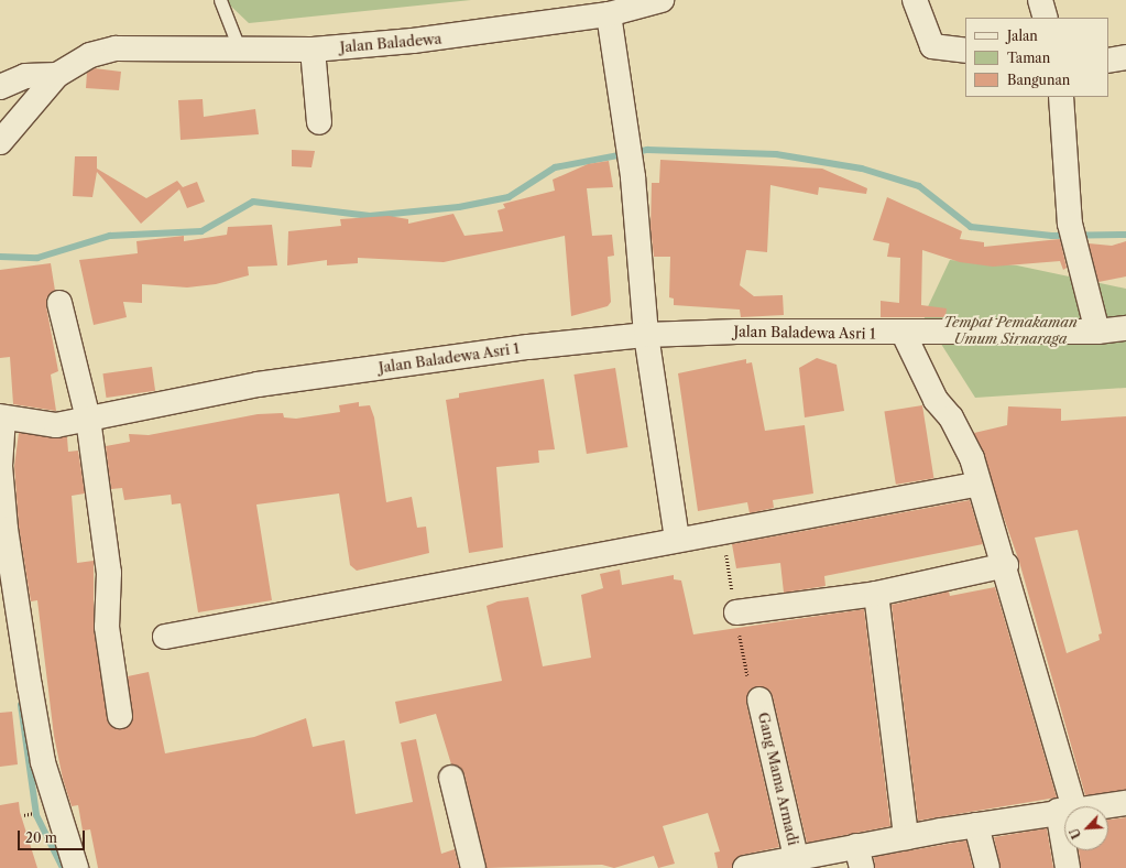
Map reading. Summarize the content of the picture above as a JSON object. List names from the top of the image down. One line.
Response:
{"streets":{"street":["Jalan Baladewa","Jalan Baladewa Asri 1","Gang Mama Armadi"]},"parks":["Tempat Pemakaman Umum Sirnaraga"],"legend":["Jalan","Taman","Bangunan"],"scale_bar":"20 m","north":"bottom left"}
